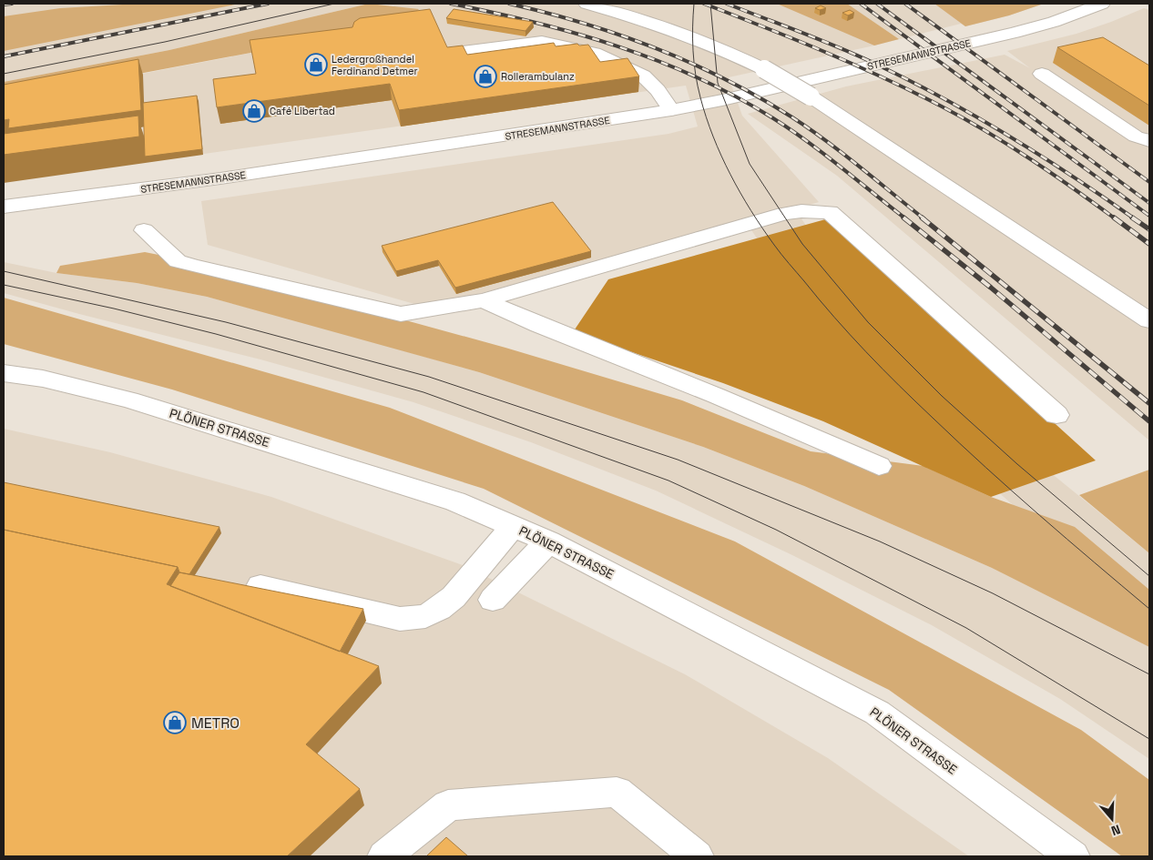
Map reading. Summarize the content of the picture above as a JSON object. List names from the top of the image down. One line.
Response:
{"streets":{"main road":["STRESEMANNSTRASSE","PLÖNER STRASSE"]},"places":{"shop":["Ledergroßhandel Ferdinand Detmer","Rollerambulanz","Café Libertad","METRO"]},"north":"bottom"}
